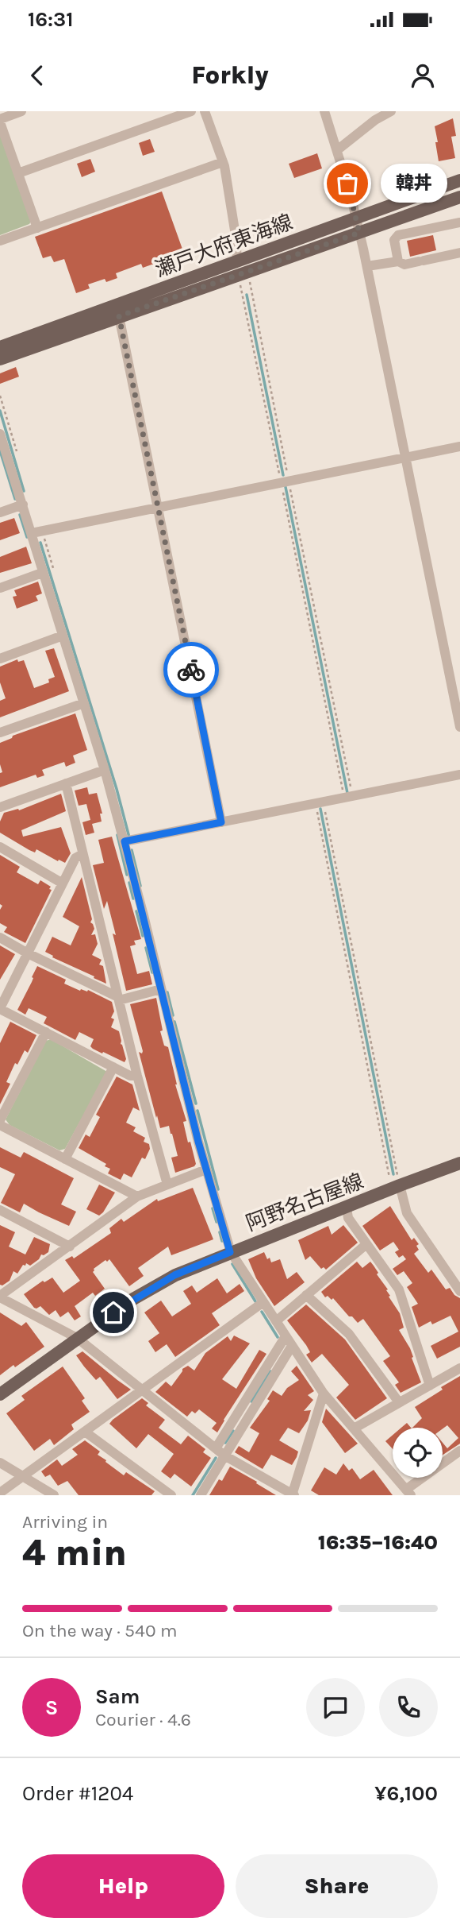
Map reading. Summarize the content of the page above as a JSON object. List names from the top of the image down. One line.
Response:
{"streets":{"main road":["瀬戸大府東海線","阿野名古屋線"]},"places":["韓丼"],"page":{"status":"16:31","header":"Forkly","bubble":"韓丼","heading":["4 min","Arriving in","16:35–16:40"],"panel":["Sam","Courier · 4.6","Order #1204","¥6,100"],"bar":"On the way · 540 m","round":"S","buttons":["Help","Share"]}}
